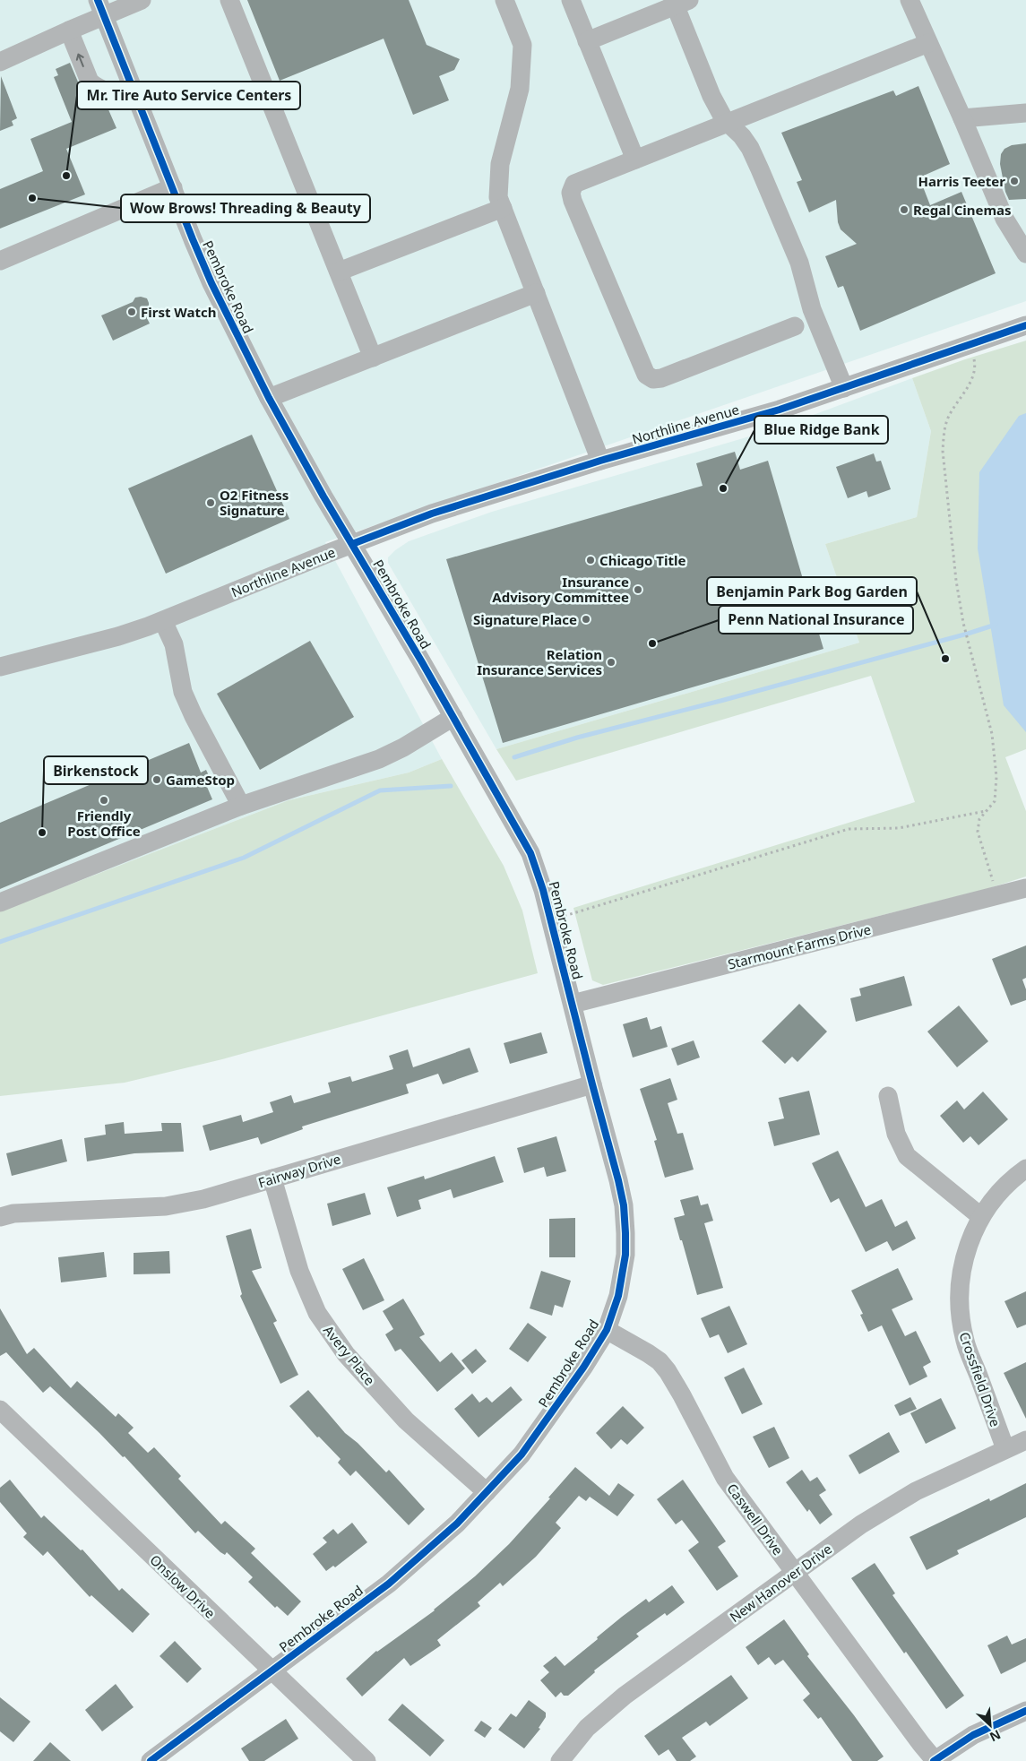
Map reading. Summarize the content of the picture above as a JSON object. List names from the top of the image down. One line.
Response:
{"streets":{"street":["Pembroke Road","Northline Avenue","Starmount Farms Drive","Fairway Drive","Avery Place","Crossfield Drive","Caswell Drive","New Hanover Drive","Onslow Drive"]},"crossings":[["Pembroke Road","Northline Avenue"],["Pembroke Road","Starmount Farms Drive"],["Pembroke Road","Fairway Drive"],["Pembroke Road","Avery Place"],["Pembroke Road","Caswell Drive"],["Pembroke Road","Onslow Drive"],["Fairway Drive","Avery Place"],["Crossfield Drive","New Hanover Drive"],["Caswell Drive","New Hanover Drive"]],"places":["Mr. Tire Auto Service Centers","Harris Teeter","Wow Brows! Threading & Beauty","Regal Cinemas","First Watch","Blue Ridge Bank","O2 Fitness Signature","Chicago Title","Insurance Advisory Committee","Signature Place","Penn National Insurance","Benjamin Park Bog Garden","Relation Insurance Services","GameStop","Friendly Post Office","Birkenstock"],"north":"bottom right"}
